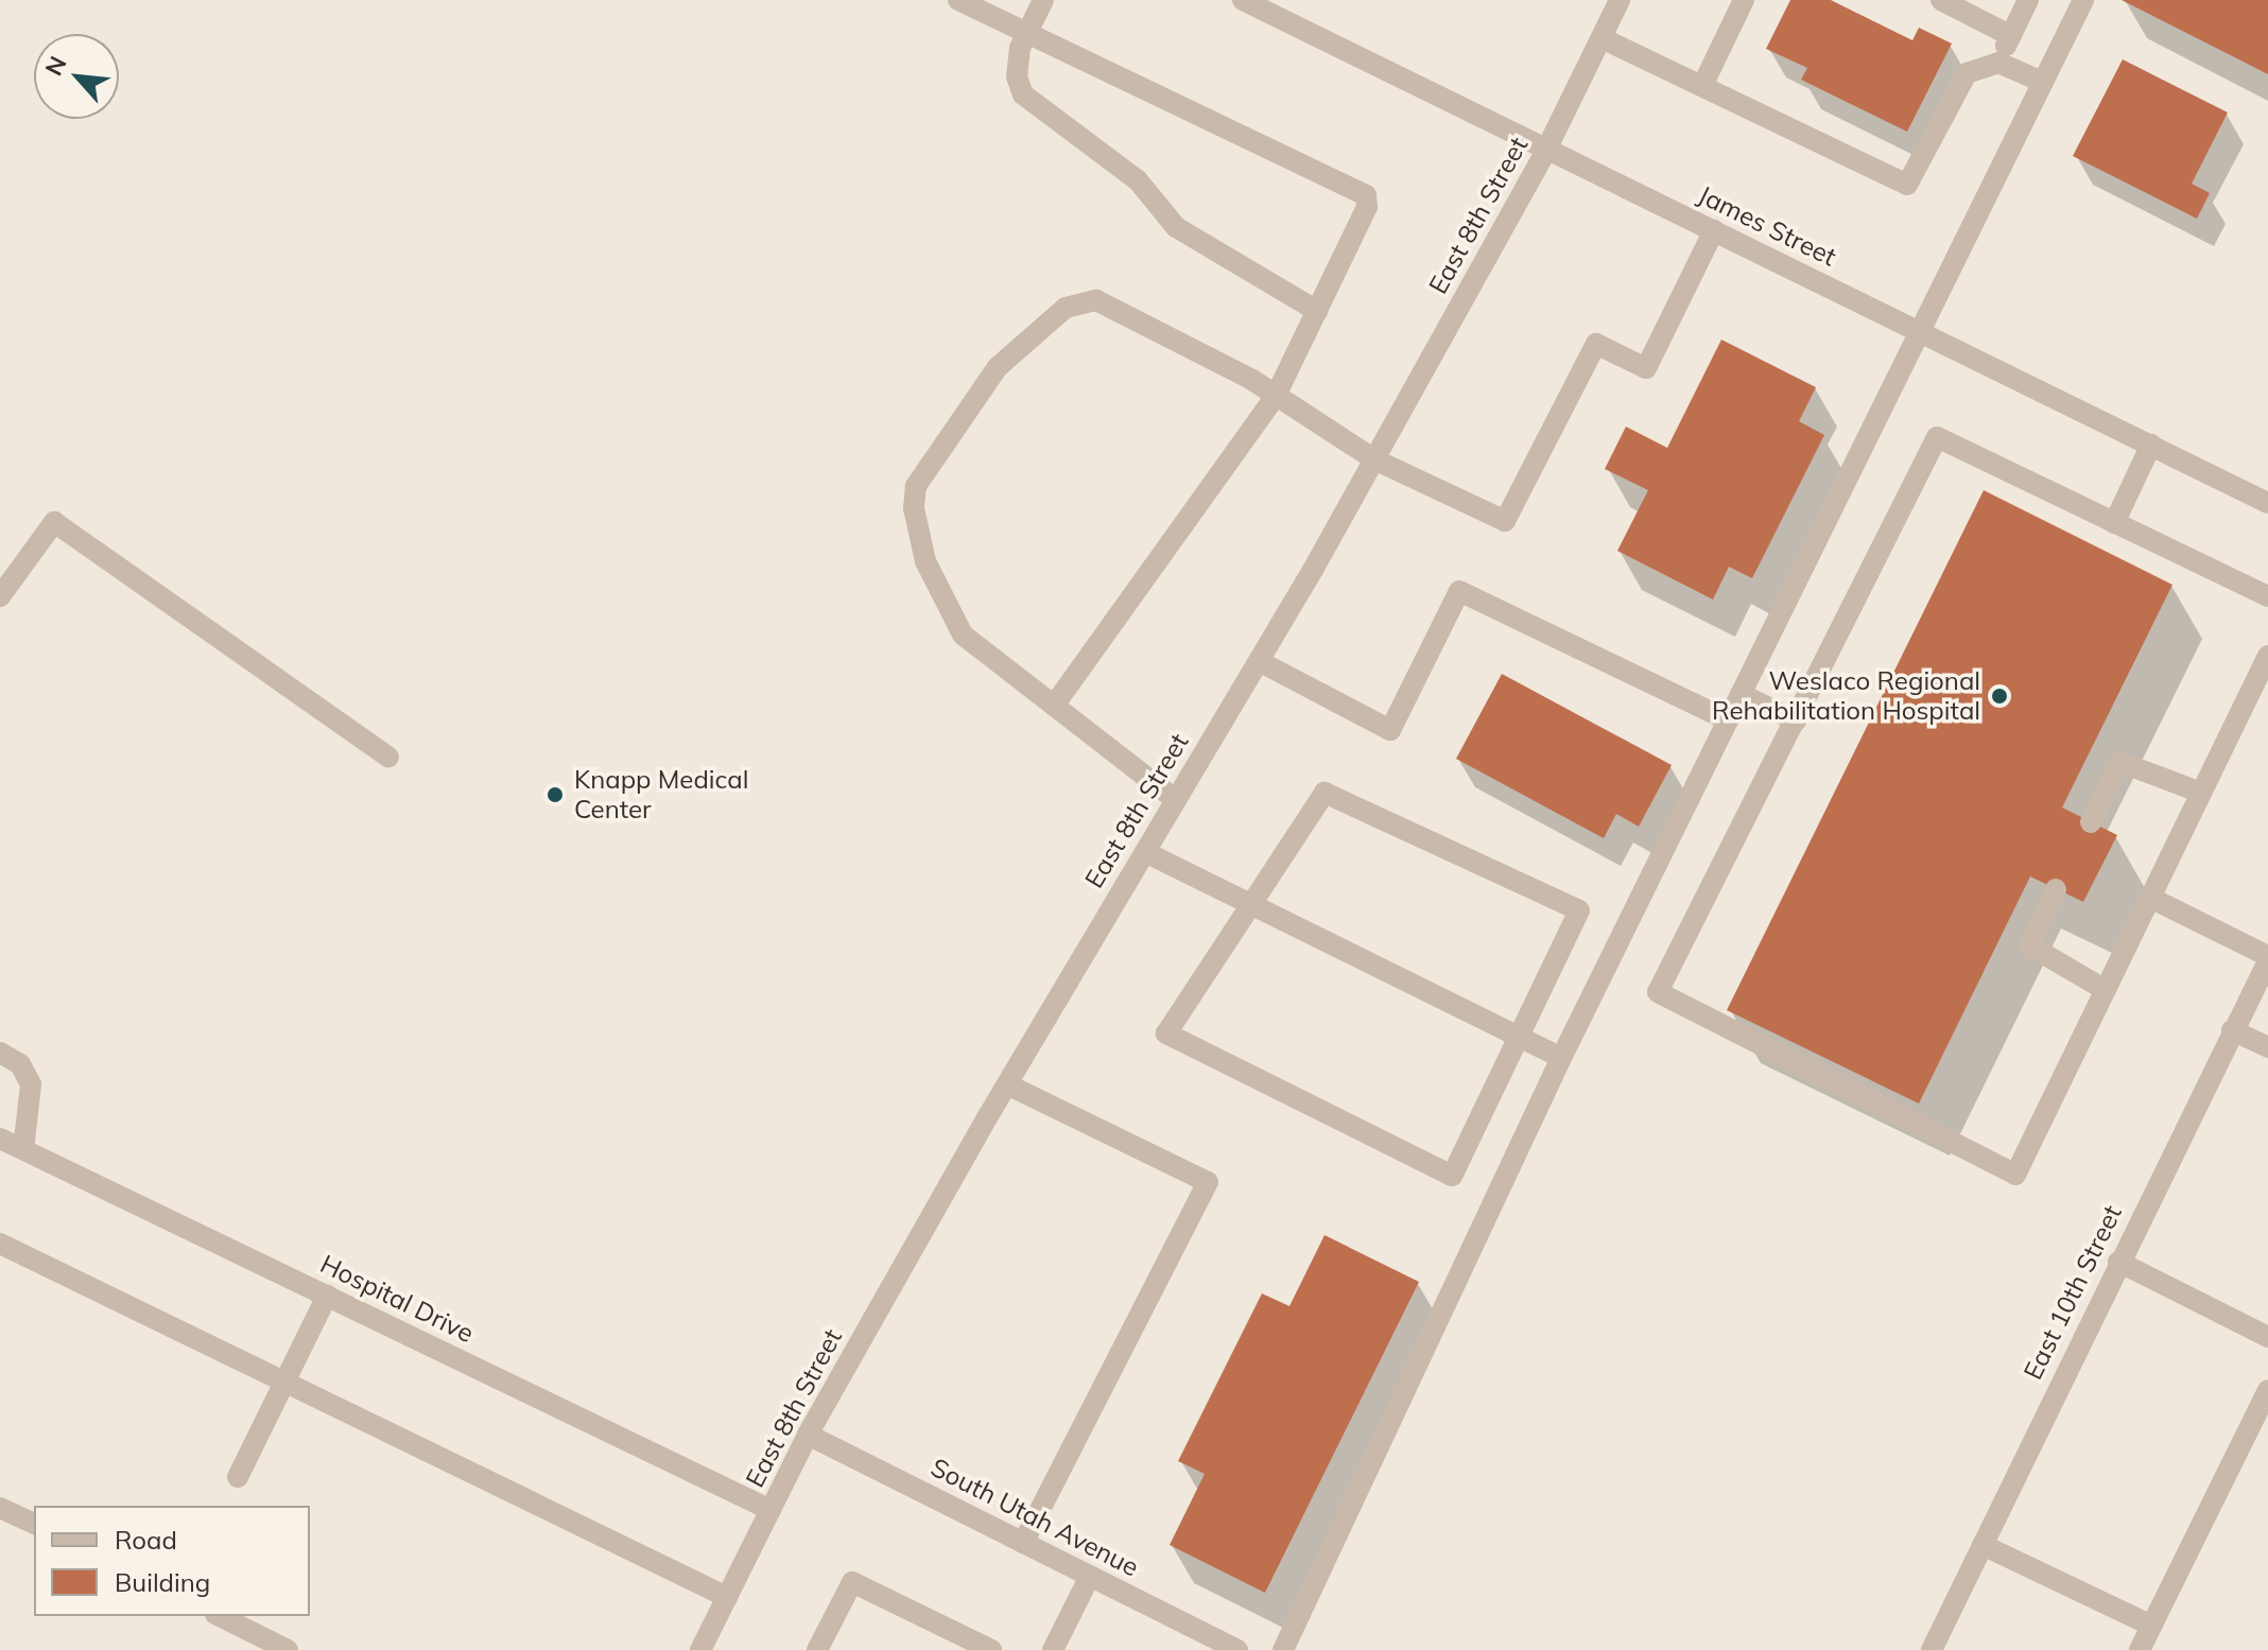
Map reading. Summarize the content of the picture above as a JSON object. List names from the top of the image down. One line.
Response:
{"streets":{"street":["East 8th Street","James Street","East 10th Street","Hospital Drive","South Utah Avenue"]},"crossings":[["East 8th Street","James Street"],["East 8th Street","Hospital Drive"],["East 8th Street","South Utah Avenue"]],"places":["Weslaco Regional Rehabilitation Hospital","Knapp Medical Center"],"legend":["Road","Building"],"north":"top left"}
